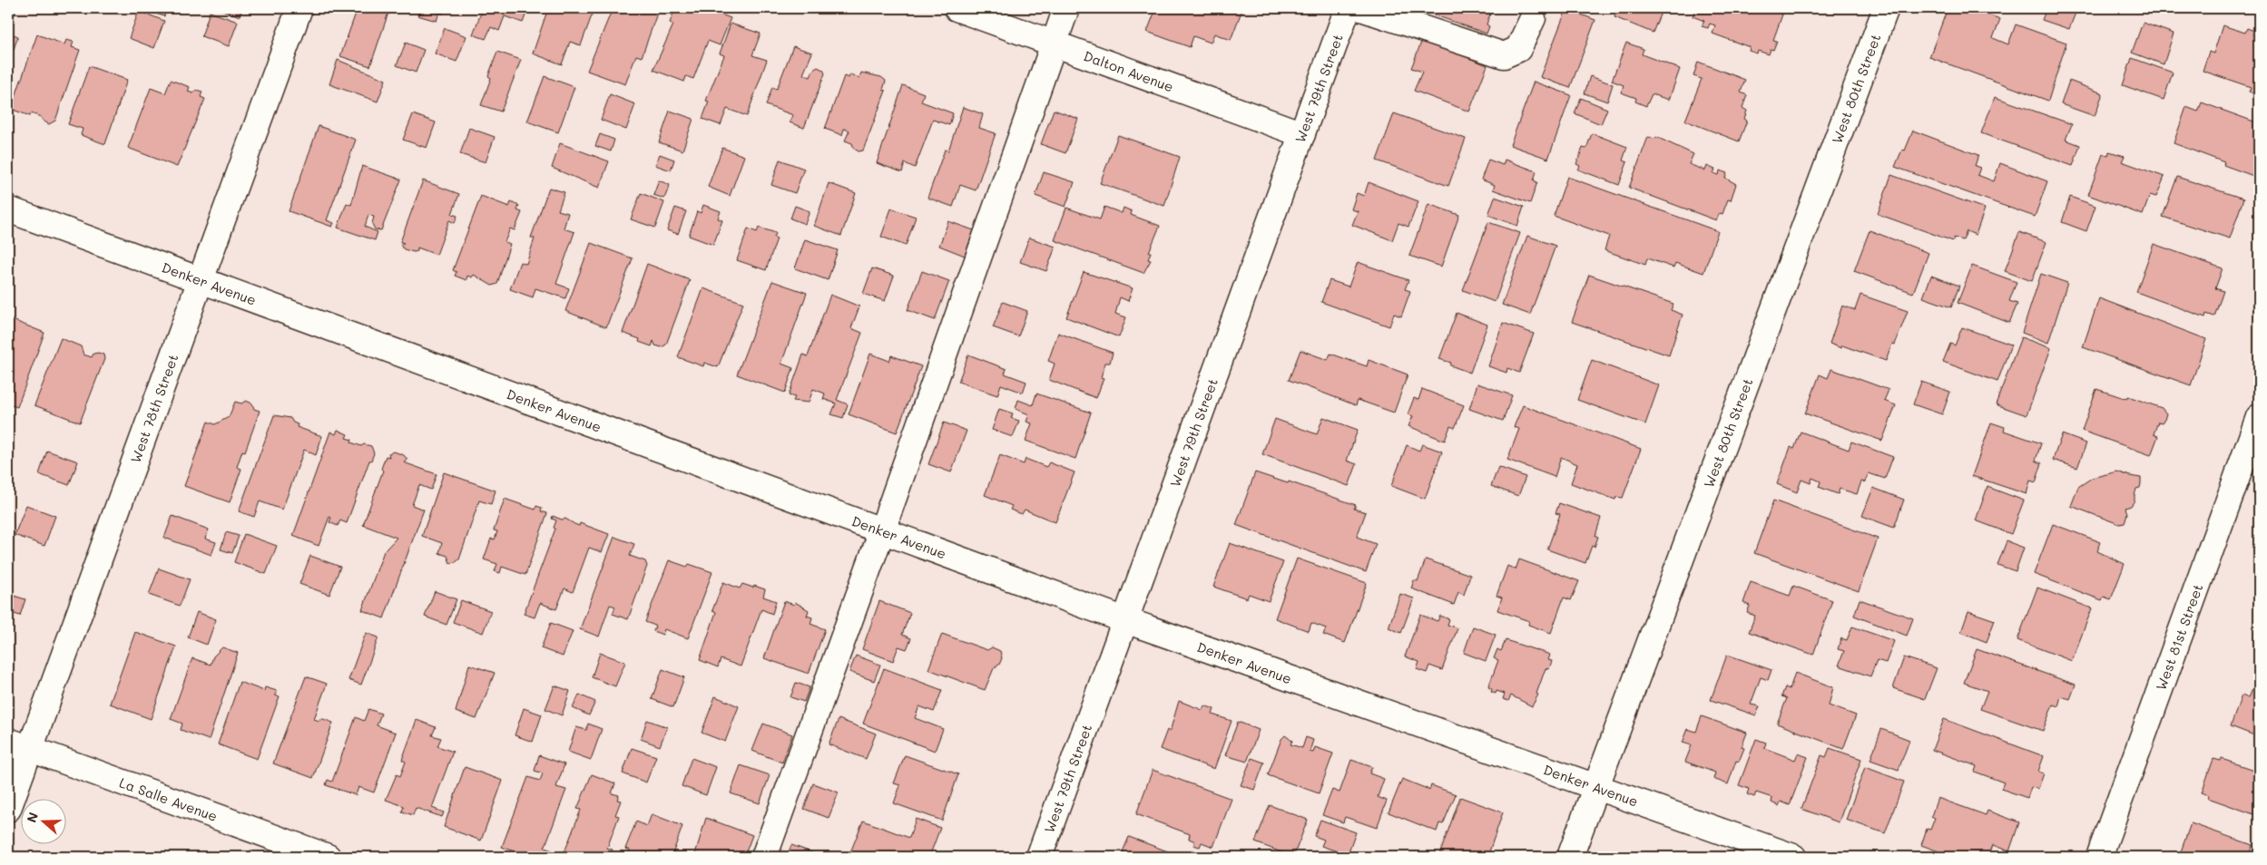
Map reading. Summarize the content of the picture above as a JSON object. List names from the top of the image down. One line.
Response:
{"streets":{"street":["Dalton Avenue","West 79th Street","West 80th Street","Denker Avenue","West 78th Street","West 81st Street","La Salle Avenue"]},"crossings":[["Dalton Avenue","West 79th Street"],["West 79th Street","Denker Avenue"],["West 80th Street","Denker Avenue"],["Denker Avenue","West 78th Street"],["West 78th Street","La Salle Avenue"]],"north":"left"}
